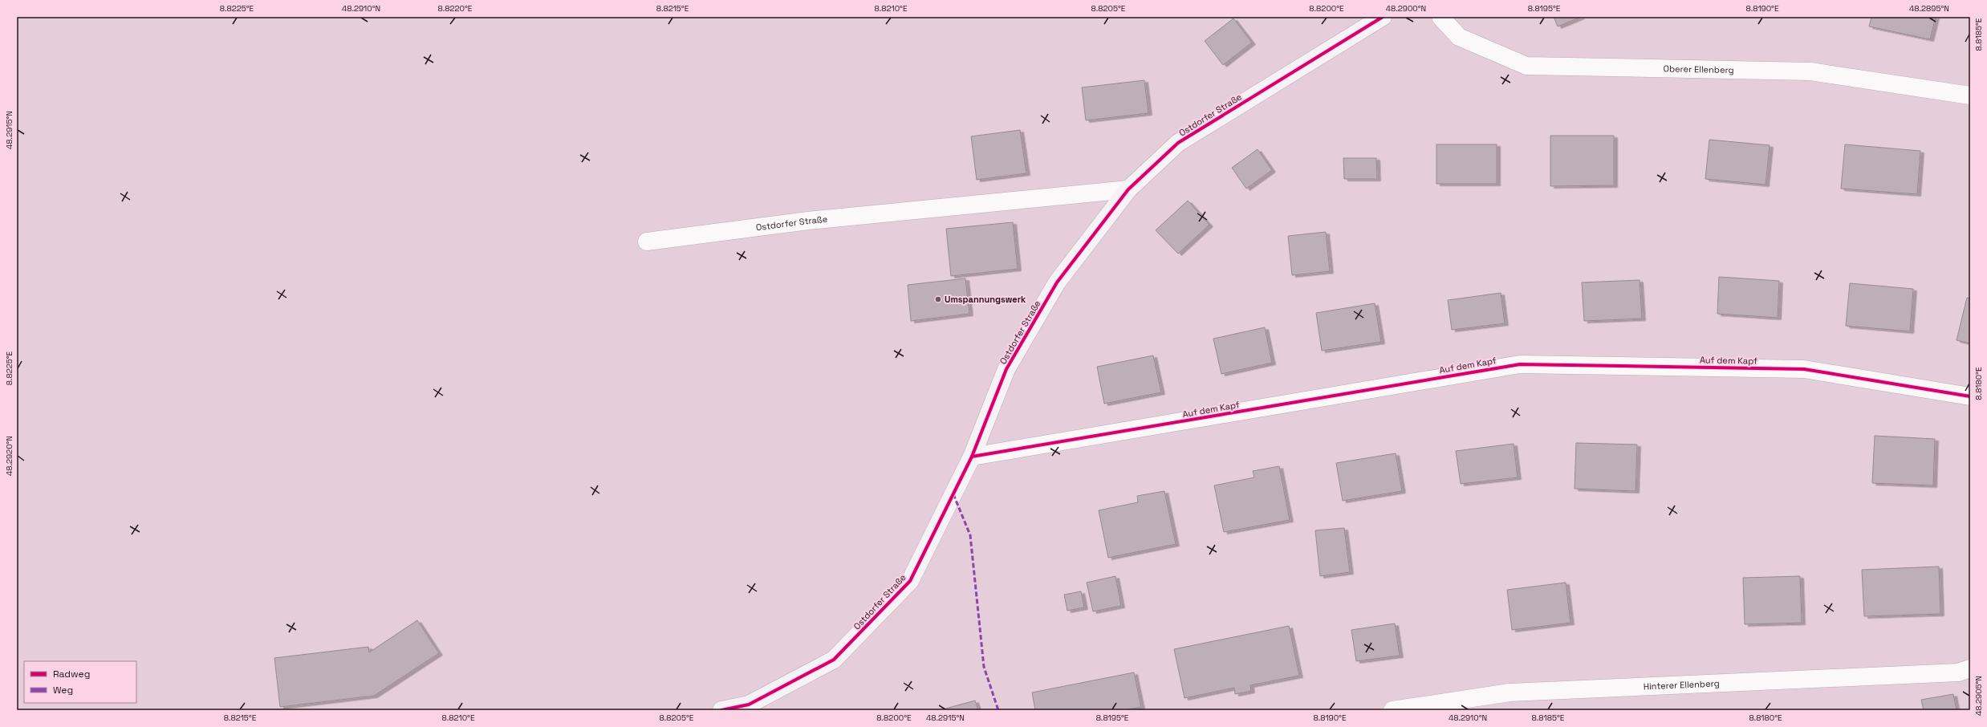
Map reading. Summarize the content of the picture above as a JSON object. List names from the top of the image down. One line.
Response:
{"streets":{"street":["Oberer Ellenberg","Ostdorfer Straße","Auf dem Kapf","Hinterer Ellenberg"]},"crossings":[["Ostdorfer Straße","Auf dem Kapf"]],"places":["Umspannungswerk"],"legend":["Radweg","Weg"],"coordinates":["8.8225°E","48.2910°N","8.8220°E","8.8215°E","8.8210°E","8.8205°E","8.8200°E","48.2900°N","8.8195°E","8.8190°E","48.2895°N","8.8185°E","48.2915°N","8.8180°E","48.2920°N","48.2905°N"]}
